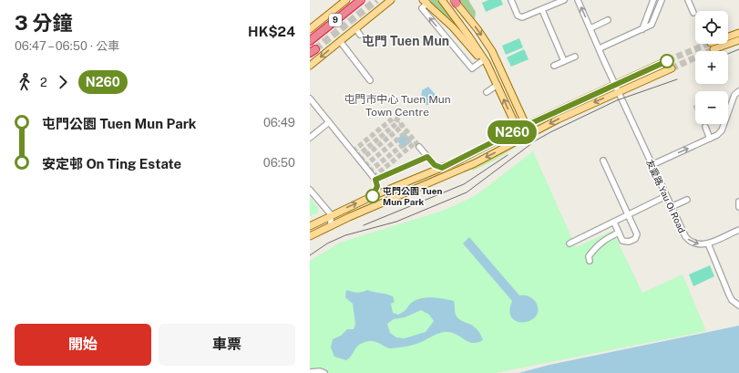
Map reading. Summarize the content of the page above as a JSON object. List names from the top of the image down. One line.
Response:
{"streets":{"highway":["9"],"street":["友愛路 Yau Oi Road"]},"districts":["屯門 Tuen Mun","屯門市中心 Tuen Mun Town Centre"],"places":["屯門公園 Tuen Mun Park"],"lines":["bus line N260"],"page":{"heading":["3 分鐘","06:47 – 06:50 · 公車","HK$24"],"on_map":"N260","map_buttons":["+","−"],"legs":["2","N260"],"list":[{"name":"屯門公園 Tuen Mun Park","value":"06:49"},{"name":"安定邨 On Ting Estate","value":"06:50"}],"buttons":["開始","車票"]}}
